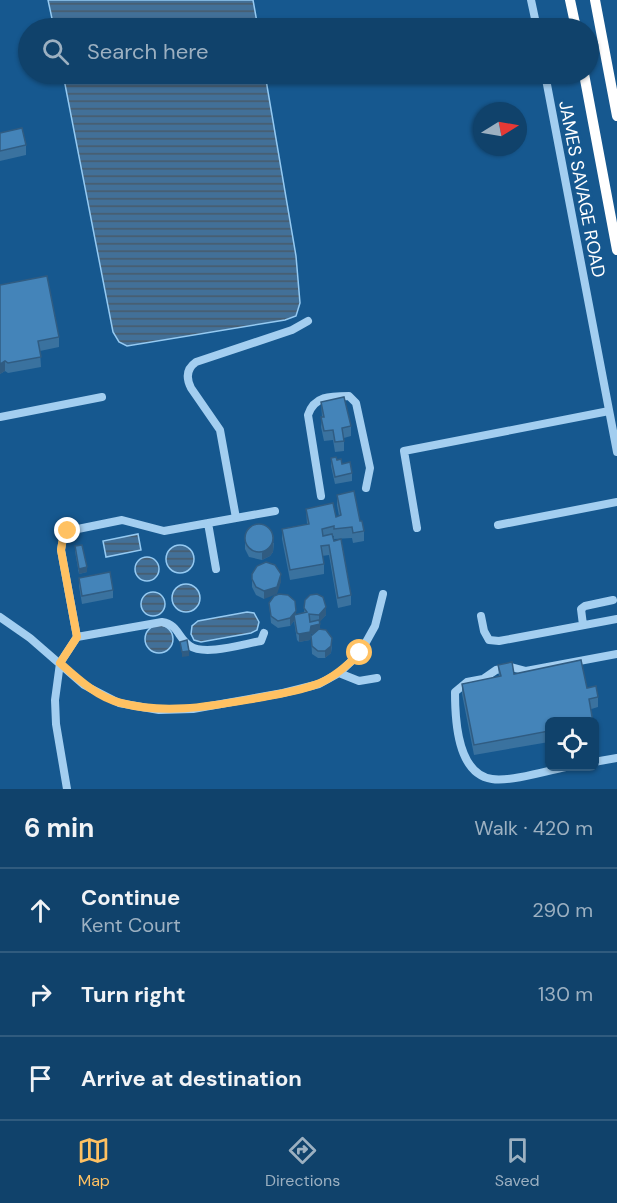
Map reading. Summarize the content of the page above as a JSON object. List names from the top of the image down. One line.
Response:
{"streets":{"street":["JAMES SAVAGE ROAD"]},"north":"right","page":{"search":"Search here","heading":["6 min","Walk · 420 m"],"list":[["Continue","Kent Court","290 m"],["Turn right","130 m"],"Arrive at destination"],"nav":["Map","Directions","Saved"]}}
